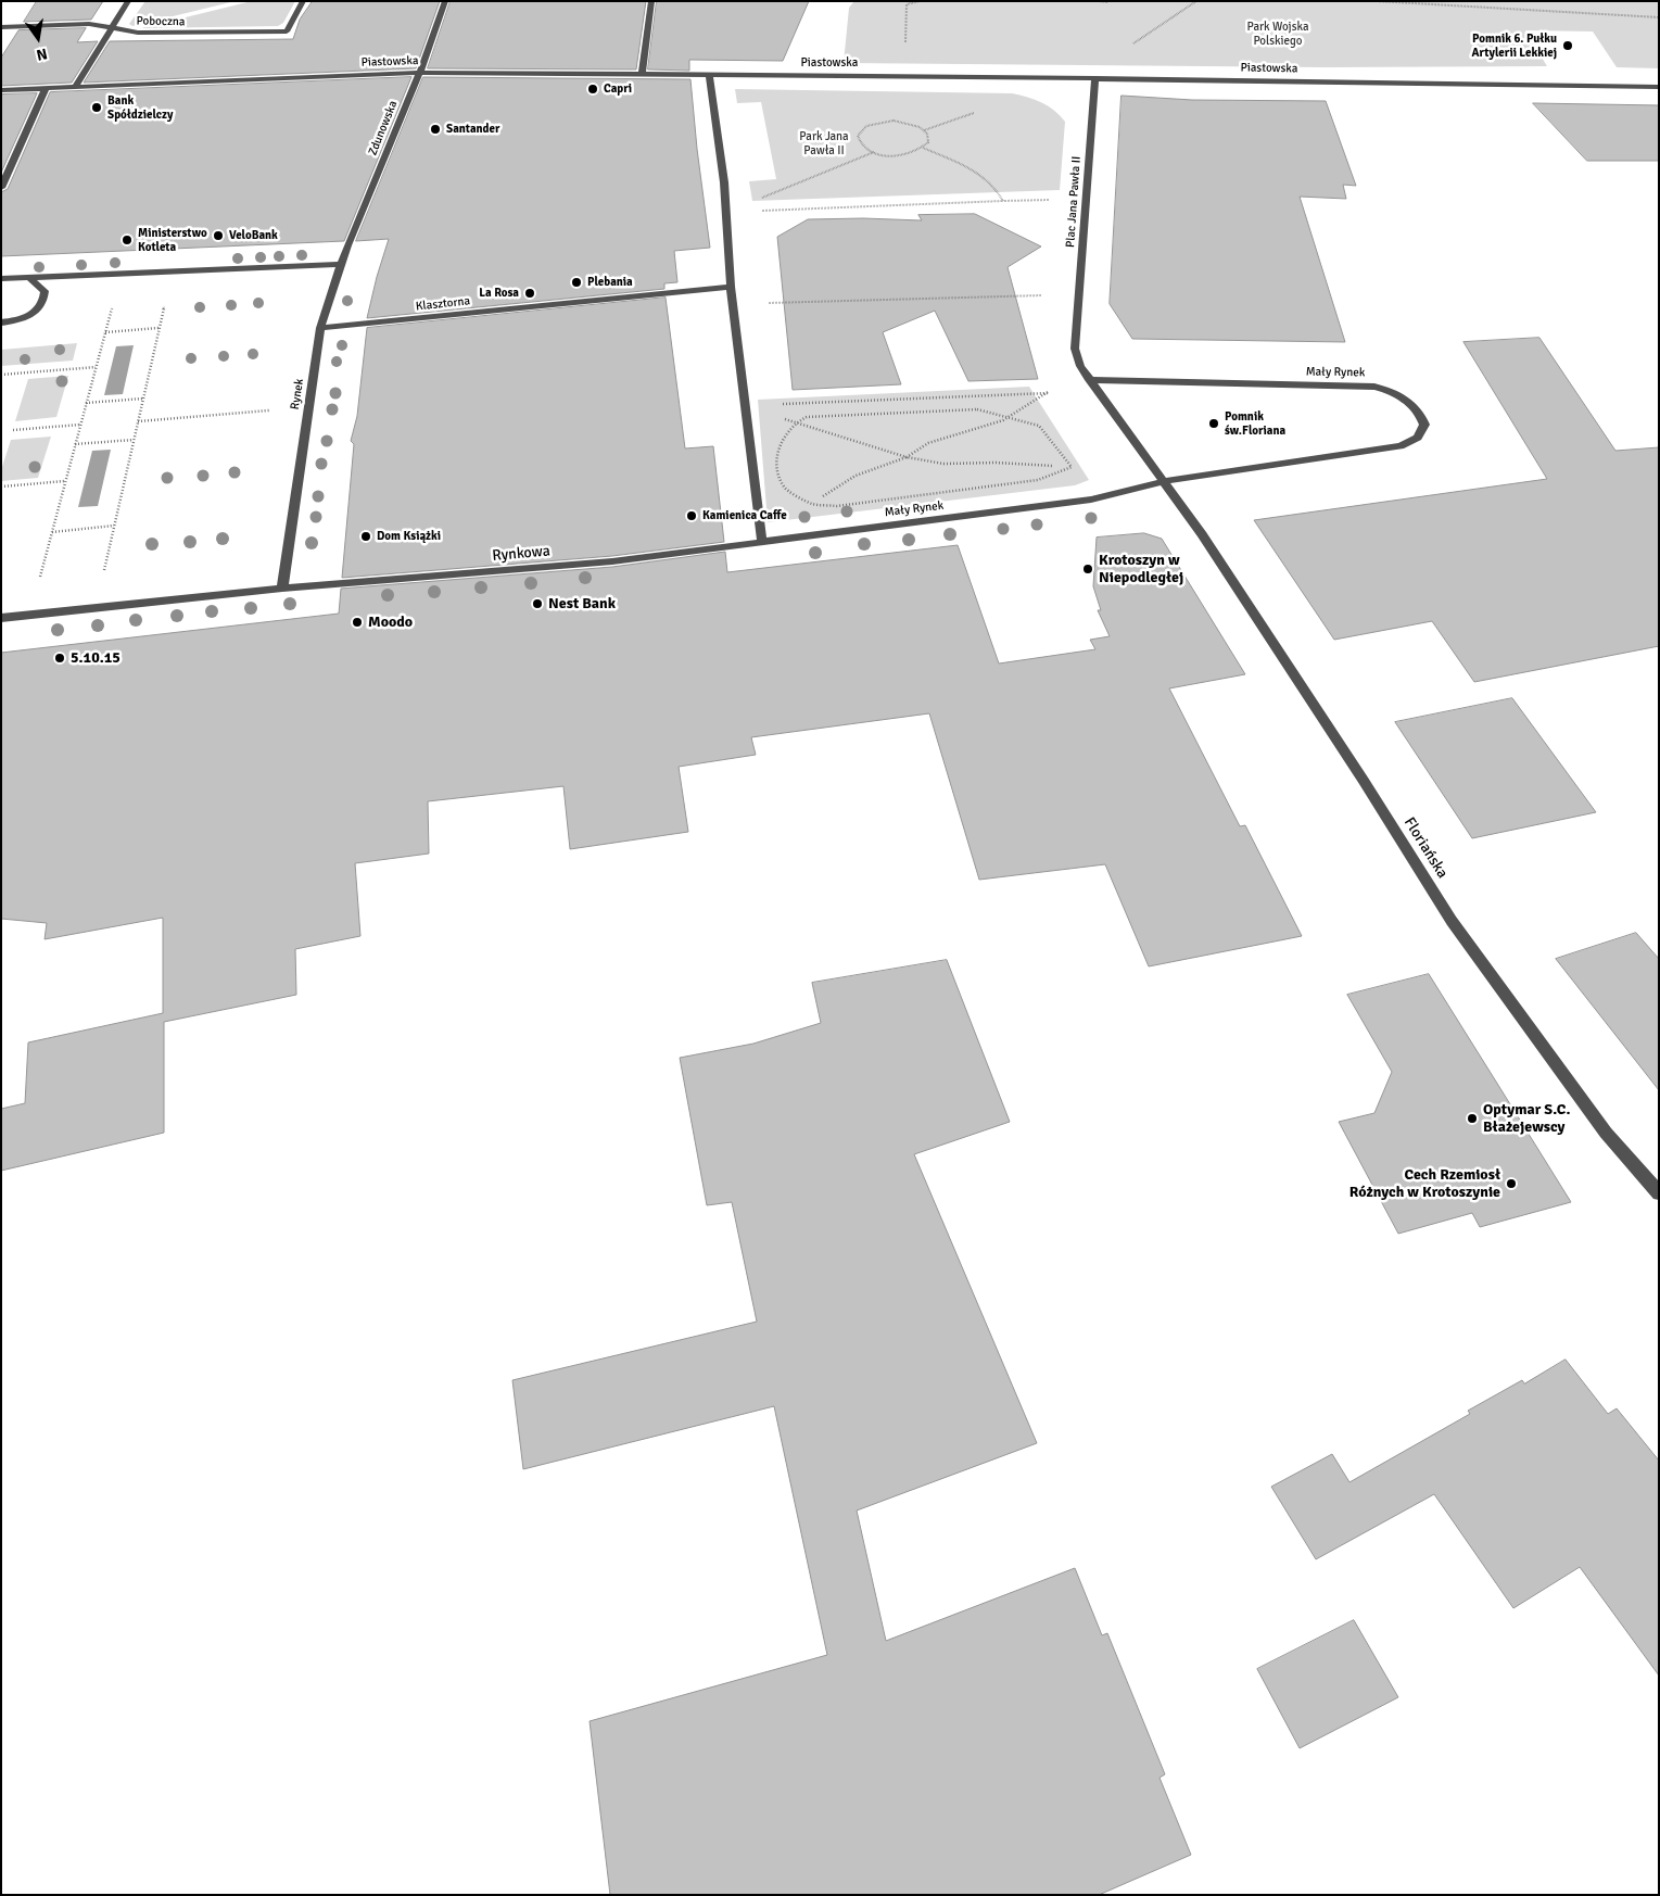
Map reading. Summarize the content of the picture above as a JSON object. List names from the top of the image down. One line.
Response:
{"streets":{"street":["Poboczna","Piastowska","Zdunowska","Plac Jana Pawła II","Klasztorna","Mały Rynek","Rynek","Rynkowa","Floriańska"]},"crossings":[["Piastowska","Zdunowska"],["Piastowska","Plac Jana Pawła II"],["Zdunowska","Rynek"],["Plac Jana Pawła II","Mały Rynek"],["Klasztorna","Rynek"],["Mały Rynek","Rynkowa"],["Mały Rynek","Floriańska"],["Rynek","Rynkowa"]],"parks":["Park Wojska Polskiego","Park Jana Pawła II"],"places":["Pomnik 6. Pułku Artylerii Lekkiej","Capri","Bank Spółdzielczy","Santander","VeloBank","Ministerstwo Kotleta","Plebania","La Rosa","Pomnik św.Floriana","Kamienica Caffe","Dom Książki","Krotoszyn w Niepodległej","Nest Bank","Moodo","5.10.15","Optymar S.C. Błażejewscy","Cech Rzemiosł Różnych w Krotoszynie"],"north":"bottom"}
